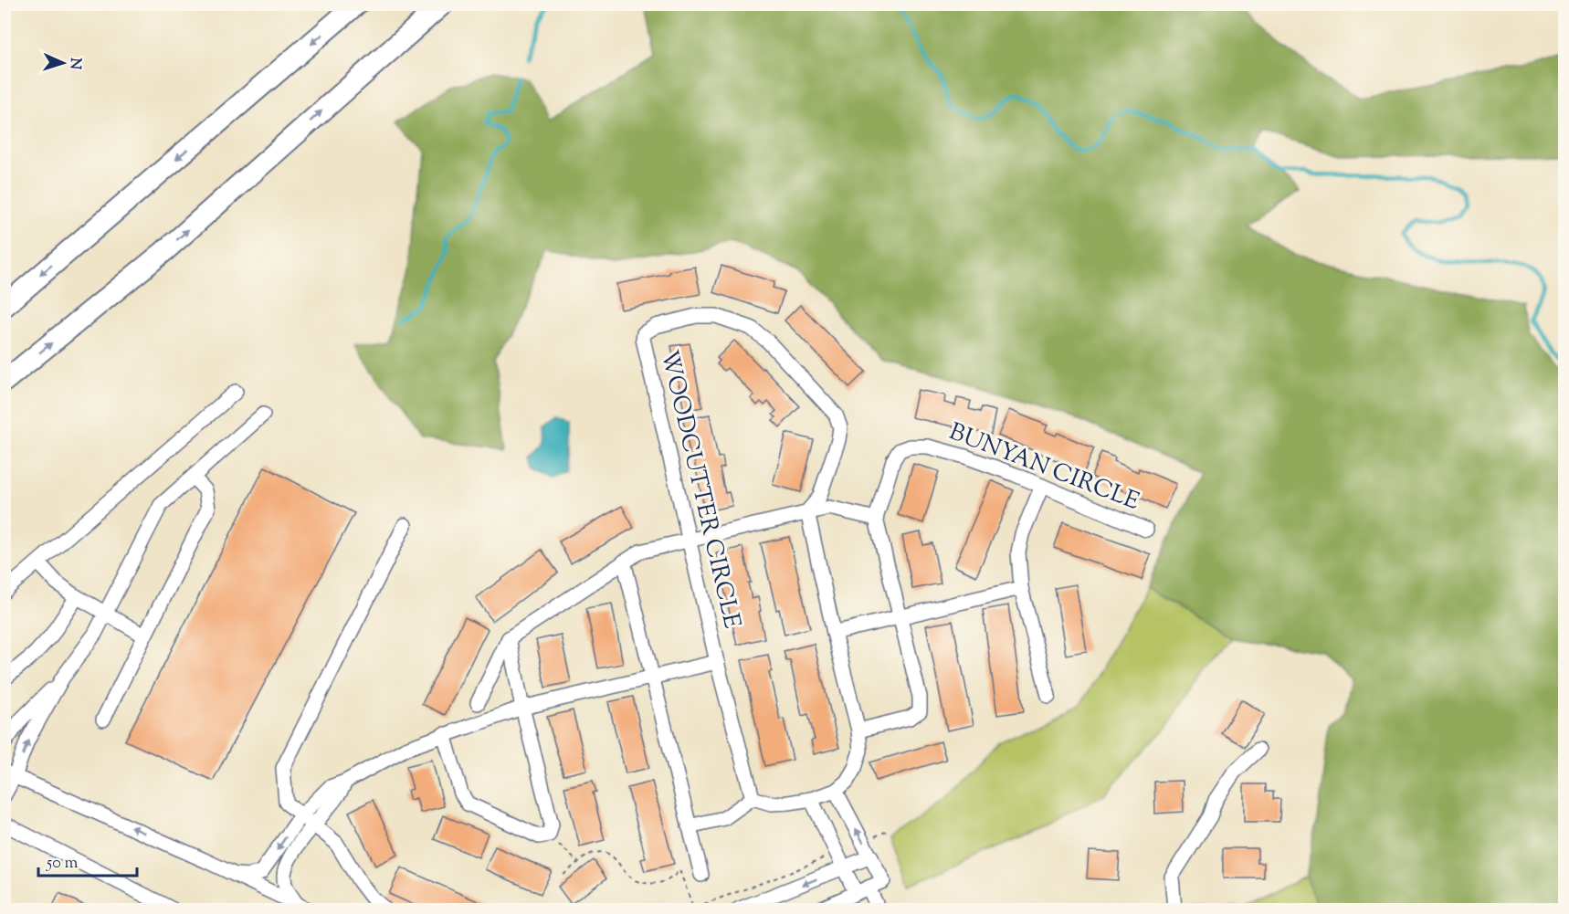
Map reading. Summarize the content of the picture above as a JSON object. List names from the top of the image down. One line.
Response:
{"streets":{"street":["BUNYAN CIRCLE","WOODCUTTER CIRCLE"]},"scale_bar":"50 m","north":"right"}
